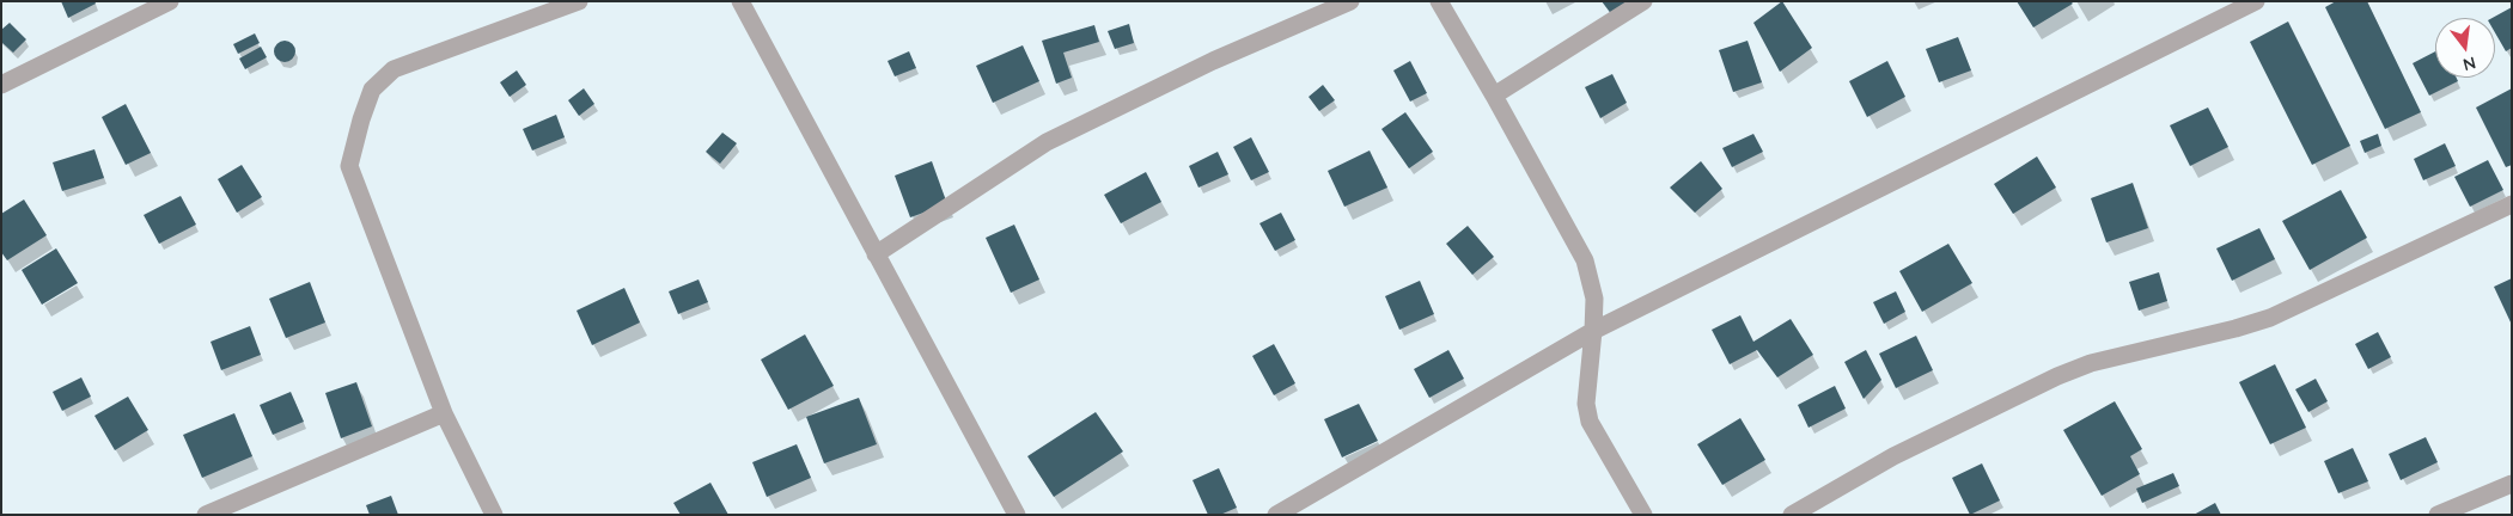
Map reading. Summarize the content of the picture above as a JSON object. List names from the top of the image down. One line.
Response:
{"north":"bottom"}
